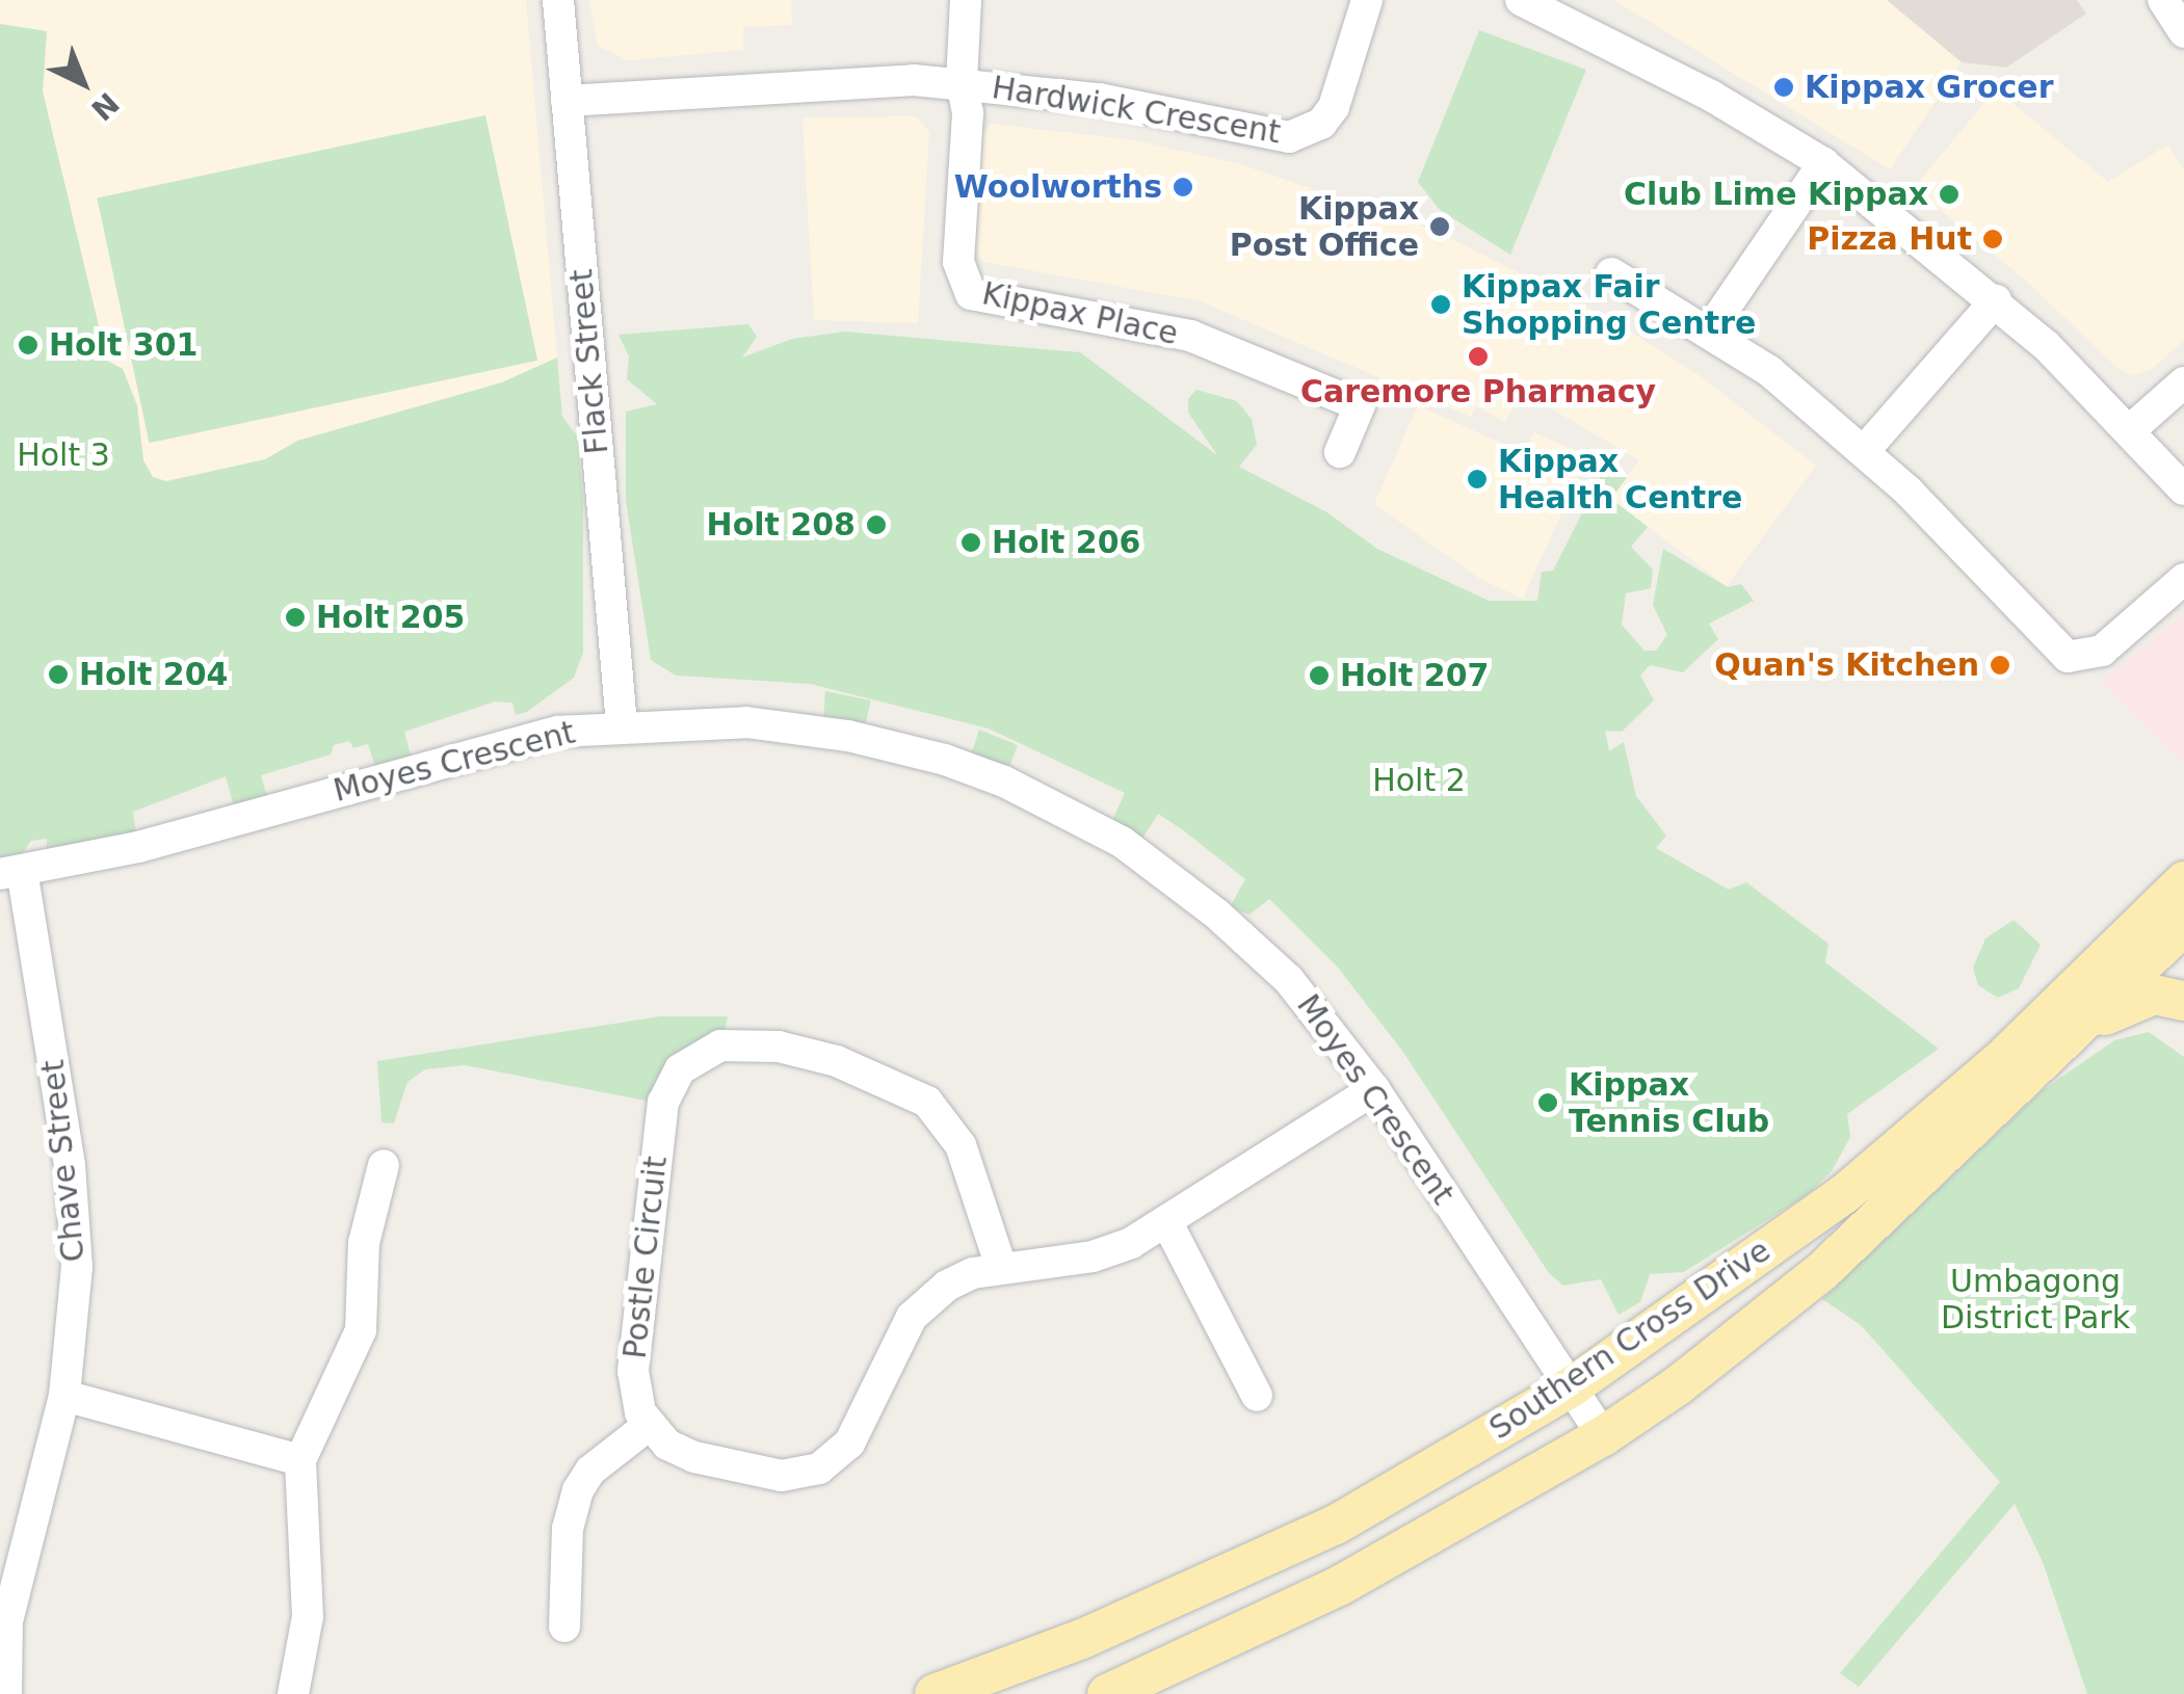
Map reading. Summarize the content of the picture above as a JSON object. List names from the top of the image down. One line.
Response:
{"streets":{"main road":["Southern Cross Drive"],"street":["Hardwick Crescent","Kippax Place","Flack Street","Moyes Crescent","Chave Street","Postle Circuit"]},"crossings":[["Hardwick Crescent","Kippax Place"],["Hardwick Crescent","Flack Street"],["Flack Street","Moyes Crescent"],["Moyes Crescent","Chave Street"],["Moyes Crescent","Southern Cross Drive"]],"parks":["Holt 3","Holt 2","Umbagong District Park"],"places":["Kippax Grocer","Woolworths","Club Lime Kippax","Kippax Post Office","Pizza Hut","Kippax Fair Shopping Centre","Holt 301","Caremore Pharmacy","Kippax Health Centre","Holt 208","Holt 206","Holt 205","Quan's Kitchen","Holt 204","Holt 207","Kippax Tennis Club"],"north":"bottom right"}
